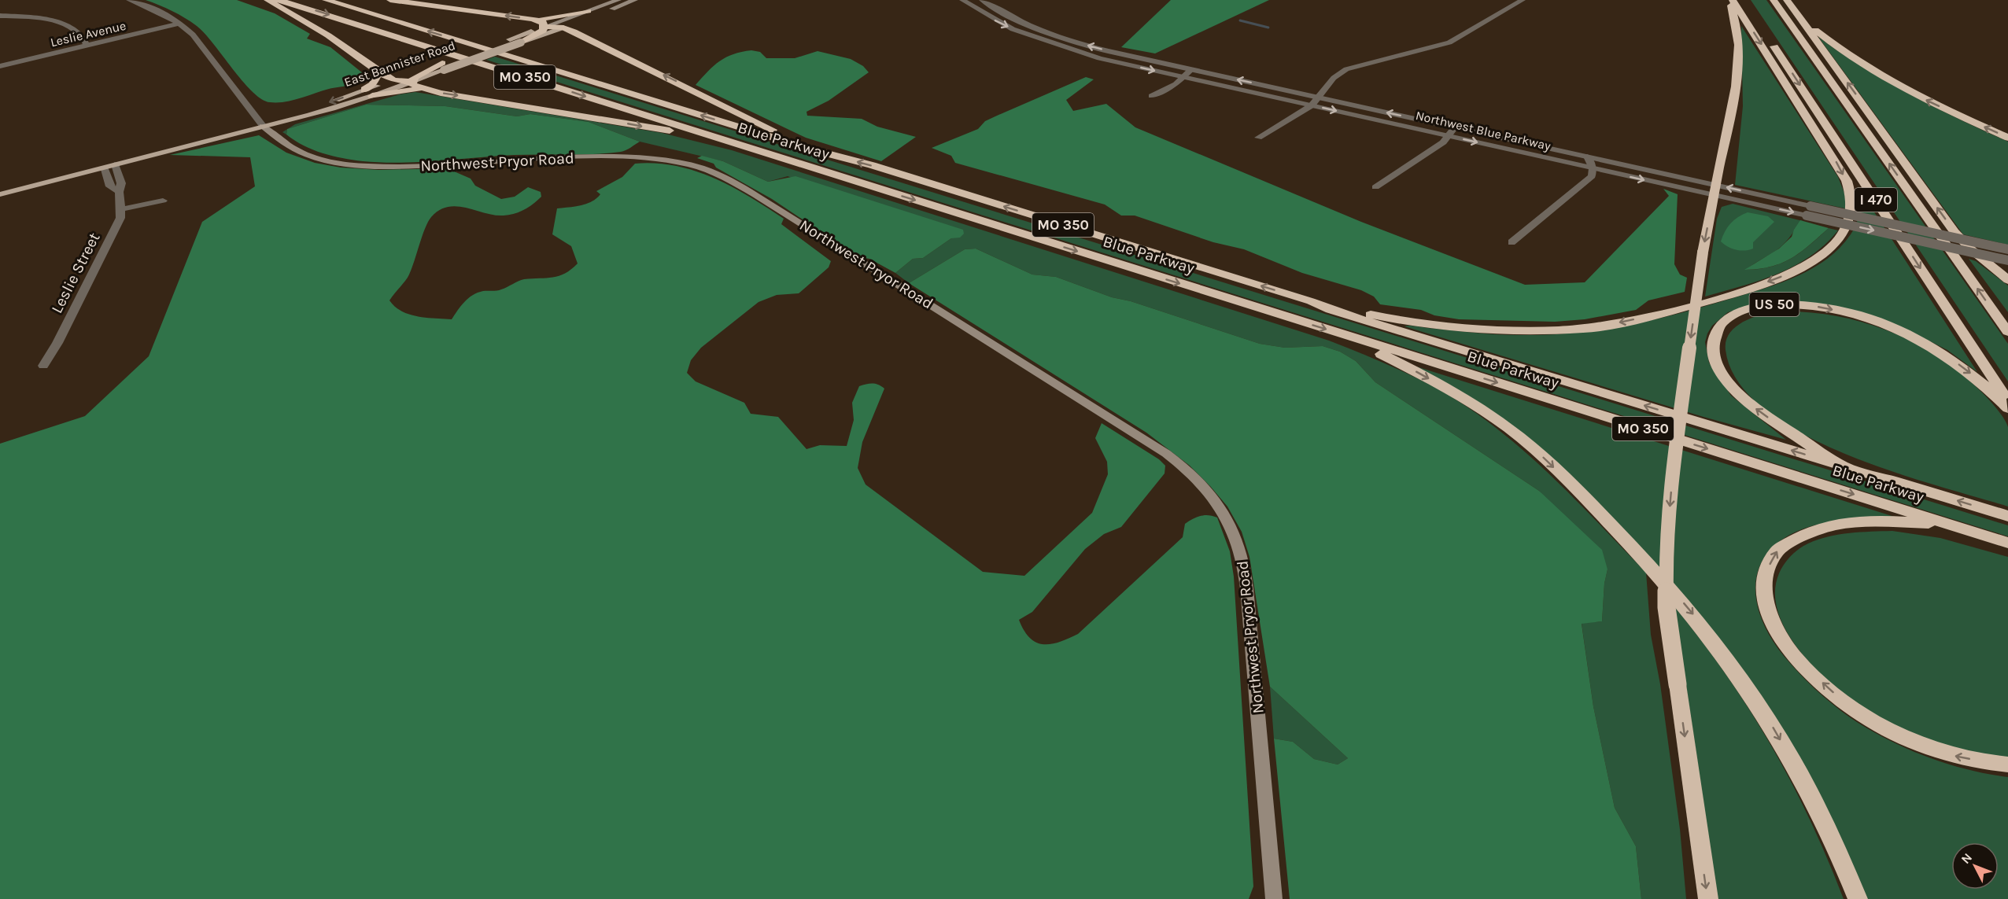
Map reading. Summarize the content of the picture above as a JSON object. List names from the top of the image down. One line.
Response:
{"streets":{"highway":["MO 350","Blue Parkway","I 470","US 50"],"main road":["East Bannister Road","Northwest Pryor Road"],"street":["Leslie Avenue","Northwest Blue Parkway","Leslie Street"]},"crossings":[["Leslie Avenue","Northwest Pryor Road"],["East Bannister Road","Northwest Pryor Road"],["East Bannister Road","Leslie Street"],["Blue Parkway","US 50"]],"north":"top left"}
